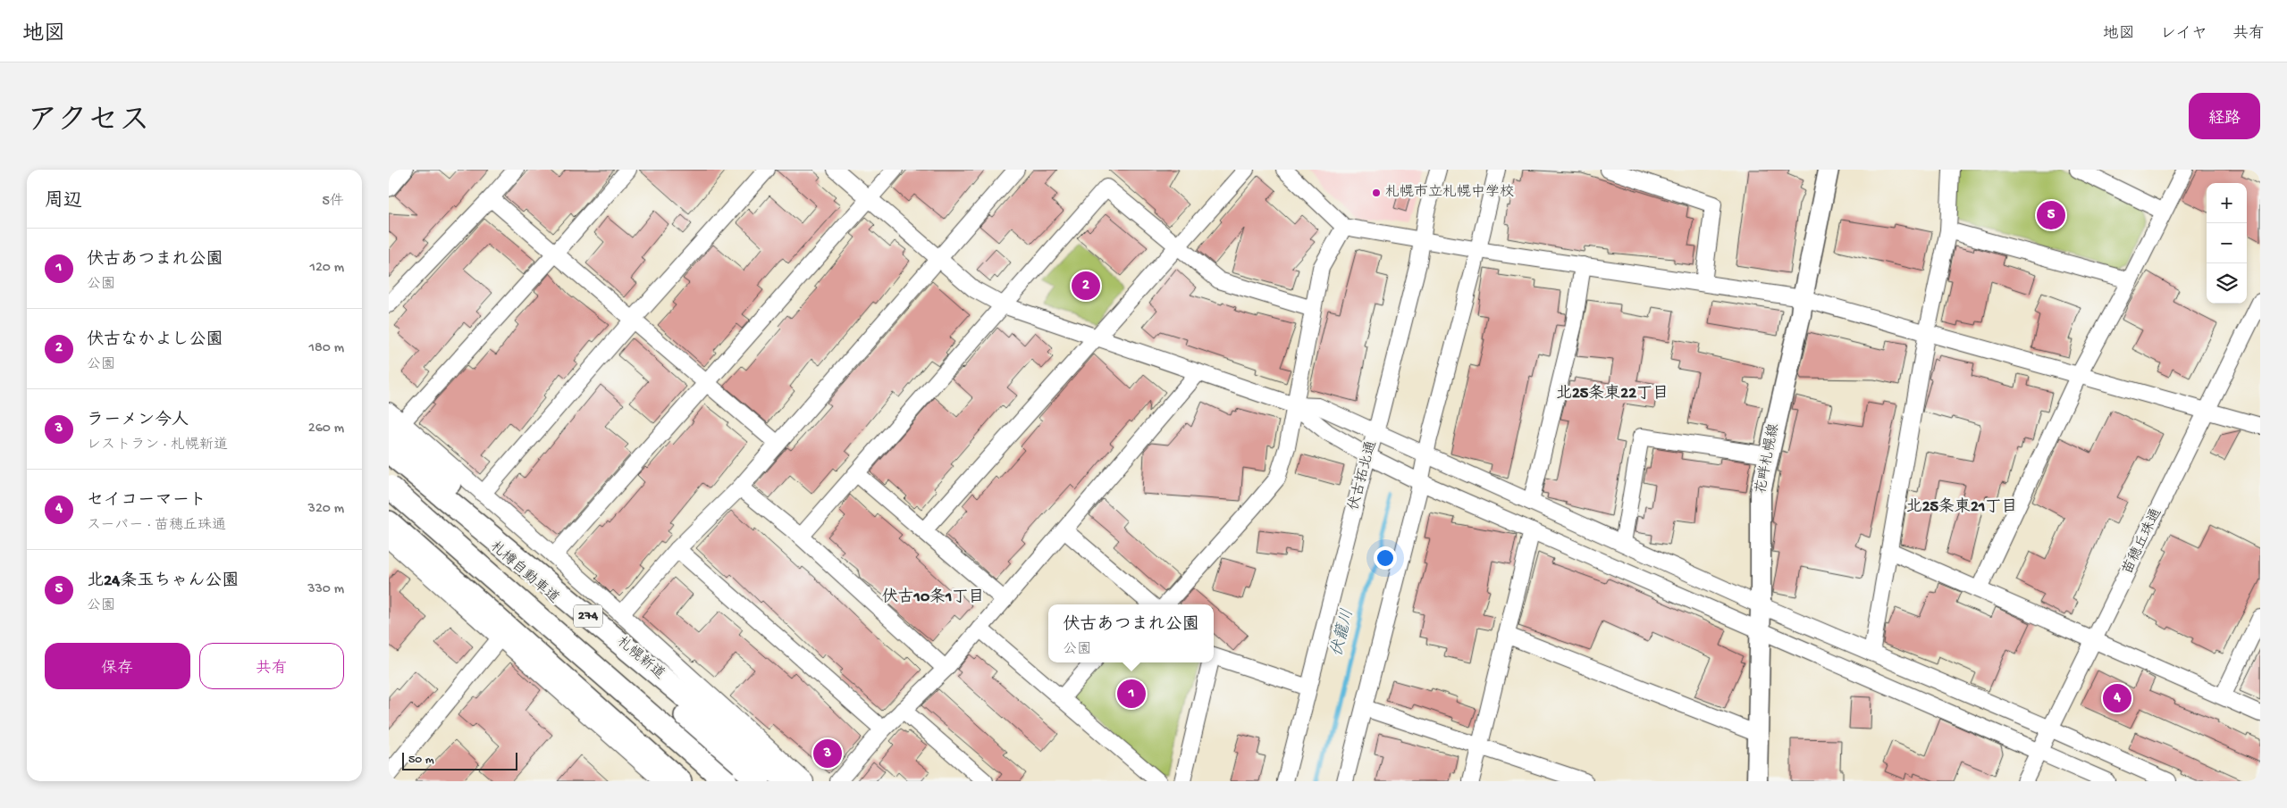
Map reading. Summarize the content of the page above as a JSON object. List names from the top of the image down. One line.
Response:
{"streets":{"highway":["札樽自動車道","274","札幌新道"],"main road":["花畔札幌線"],"street":["伏古拓北通","苗穂丘珠通"]},"crossings":[["札樽自動車道","札幌新道"]],"districts":["北25条東22丁目","北25条東21丁目","伏古10条1丁目"],"water":["伏籠川"],"places":["札幌市立札幌中学校"],"scale_bar":"50 m","page":{"header":"地図","nav":["地図","レイヤ","共有"],"title":"アクセス","buttons":["経路",["保存","共有"]],"heading":["周辺","5件"],"map_buttons":["+","−"],"pins":["5","2","1","4","3"],"list":[{"mark":"1","name":"伏古あつまれ公園","note":"公園","value":"120 m"},{"mark":"2","name":"伏古なかよし公園","note":"公園","value":"180 m"},{"mark":"3","name":"ラーメン今人","note":"レストラン · 札幌新道","value":"260 m"},{"mark":"4","name":"セイコーマート","note":"スーパー · 苗穂丘珠通","value":"320 m"},{"mark":"5","name":"北24条玉ちゃん公園","note":"公園","value":"330 m"}],"popup":["伏古あつまれ公園","公園"],"scale":"50 m"}}
